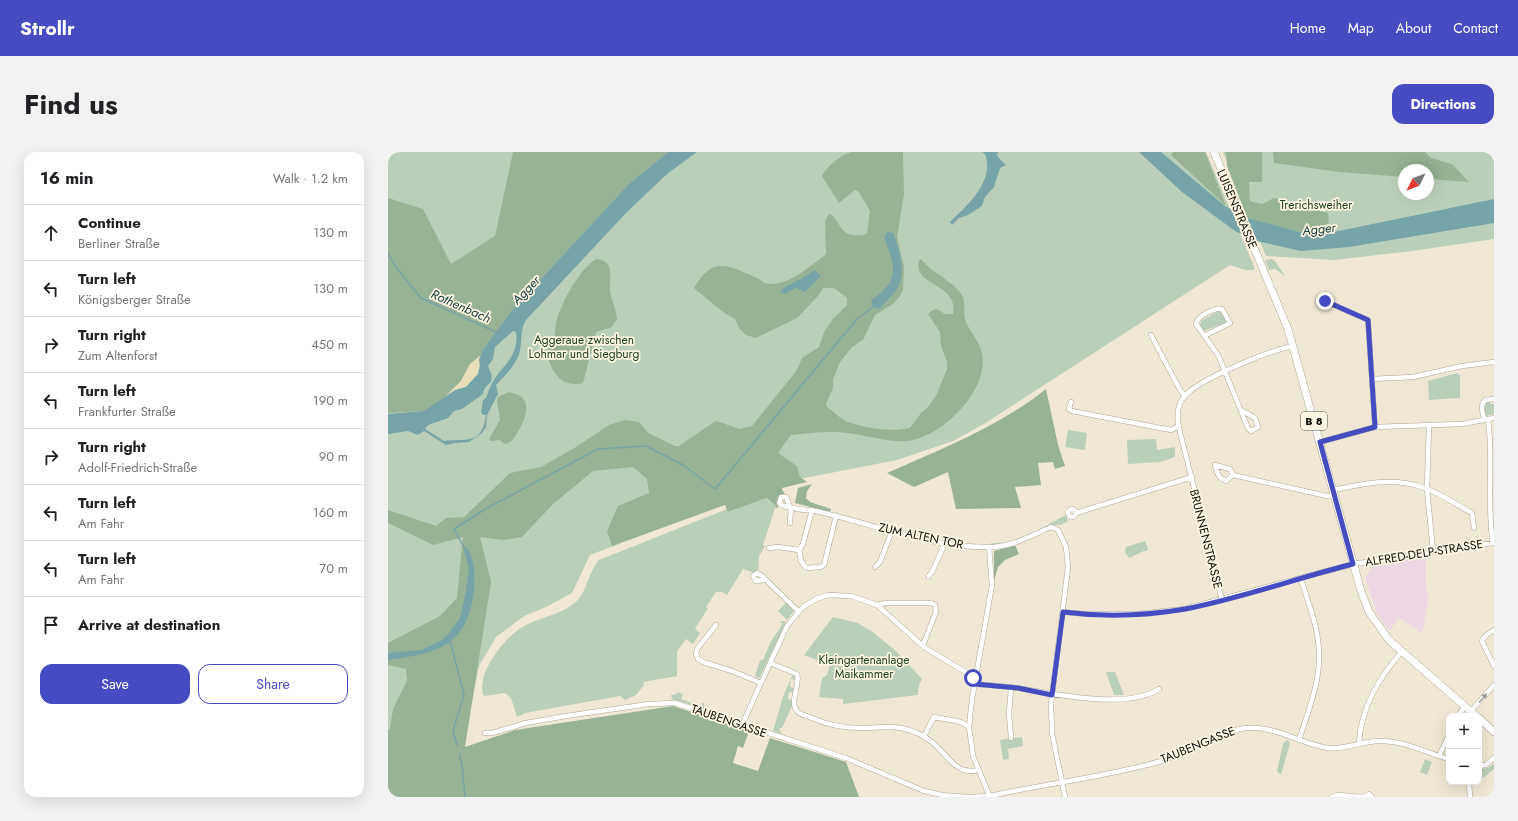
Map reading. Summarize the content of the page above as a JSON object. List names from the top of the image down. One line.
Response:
{"streets":{"main road":["LUISENSTRASSE","B 8"],"street":["ZUM ALTEN TOR","BRUNNENSTRASSE","ALFRED-DELP-STRASSE","TAUBENGASSE"]},"crossings":[["LUISENSTRASSE","B 8"],["B 8","ALFRED-DELP-STRASSE"],["ZUM ALTEN TOR","ALFRED-DELP-STRASSE"],["BRUNNENSTRASSE","ALFRED-DELP-STRASSE"]],"water":["Agger","Rothenbach"],"parks":["Trerichsweiher","Aggeraue zwischen Lohmar und Siegburg","Kleingartenanlage Maikammer"],"north":"bottom left","page":{"header":"Strollr","nav":["Home","Map","About","Contact"],"title":"Find us","buttons":["Directions",["Save","Share"]],"heading":["16 min","Walk · 1.2 km"],"list":[["Continue","Berliner Straße","130 m"],["Turn left","Königsberger Straße","130 m"],["Turn right","Zum Altenforst","450 m"],["Turn left","Frankfurter Straße","190 m"],["Turn right","Adolf-Friedrich-Straße","90 m"],["Turn left","Am Fahr","160 m"],["Turn left","Am Fahr","70 m"],"Arrive at destination"],"map_buttons":["+","−"]}}
